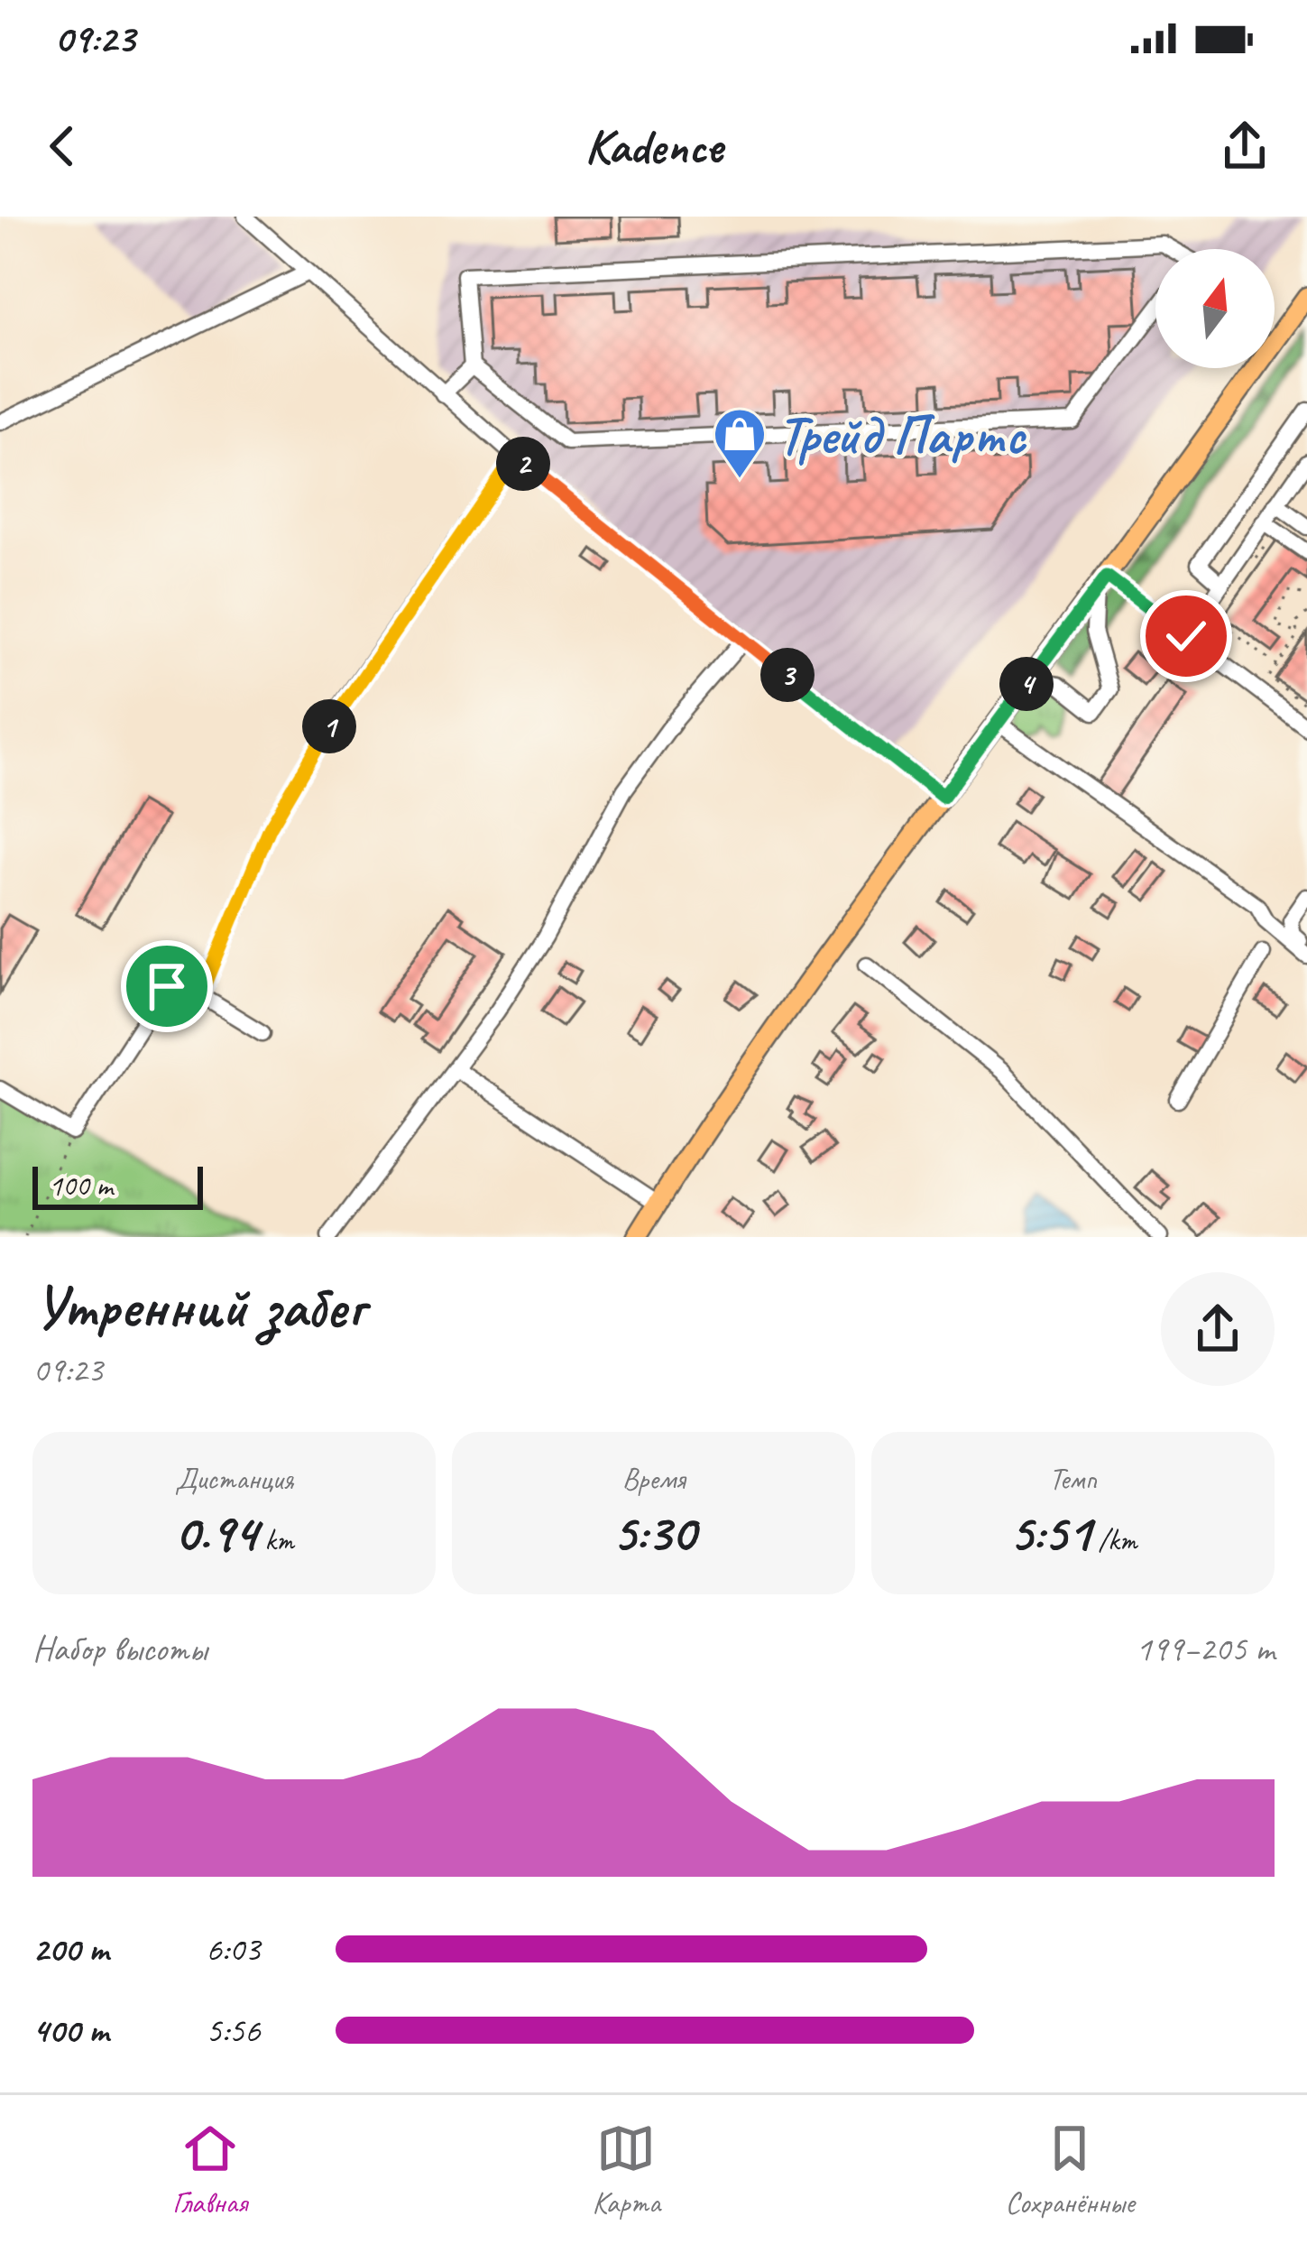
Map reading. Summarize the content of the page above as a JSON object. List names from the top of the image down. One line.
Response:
{"places":{"shop":["Трейд Партс"]},"scale_bar":"100 m","north":"top","page":{"status":"09:23","header":"Kadence","pins":["2","3","4","1"],"scale":"100 m","heading":["Утренний забег","09:23"],"stats":[["Дистанция","0.94 km"],["Время","5:30"],["Темп","5:51 /km"]],"chart":["Набор высоты","199–205 m"],"list":[{"name":"200 m","note":"6:03"},{"name":"400 m","note":"5:56"}],"tabs":["Главная","Карта","Сохранённые"]}}
